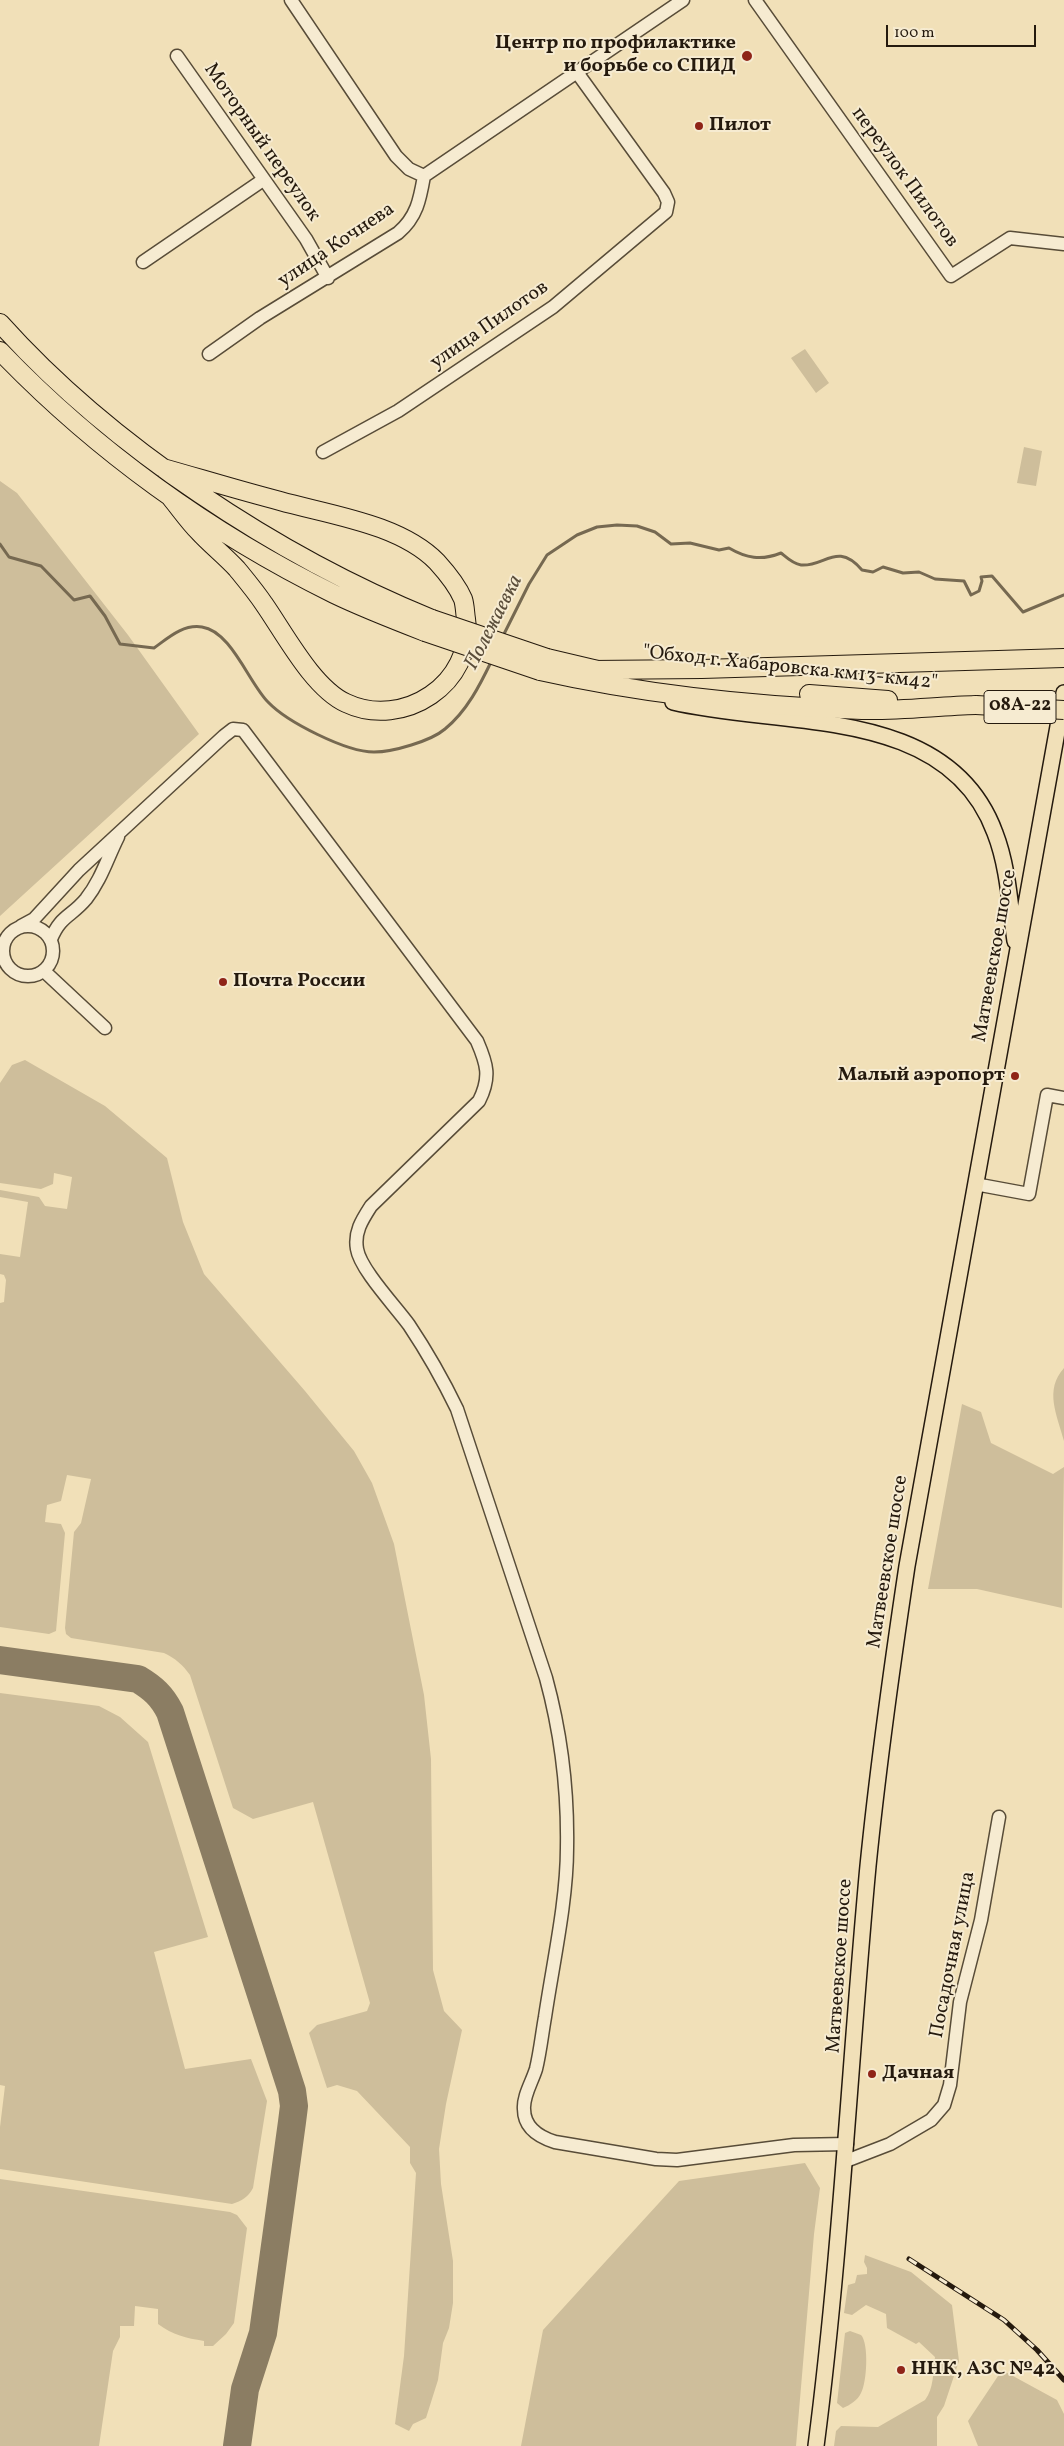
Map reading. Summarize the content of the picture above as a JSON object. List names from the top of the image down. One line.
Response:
{"streets":{"highway":["\"Обход г. Хабаровска км13-км42\"","08А-22"],"main road":["Матвеевское шоссе"],"street":["Моторный переулок","переулок Пилотов","улица Кочнева","улица Пилотов","Посадочная улица"]},"crossings":[["Моторный переулок","улица Кочнева"],["Матвеевское шоссе","Посадочная улица"]],"water":["Полежаевка"],"places":["Центр по профилактике и борьбе со СПИД","Пилот","Почта России","Малый аэропорт","Дачная","ННК, АЗС №42"],"scale_bar":"100 m"}
